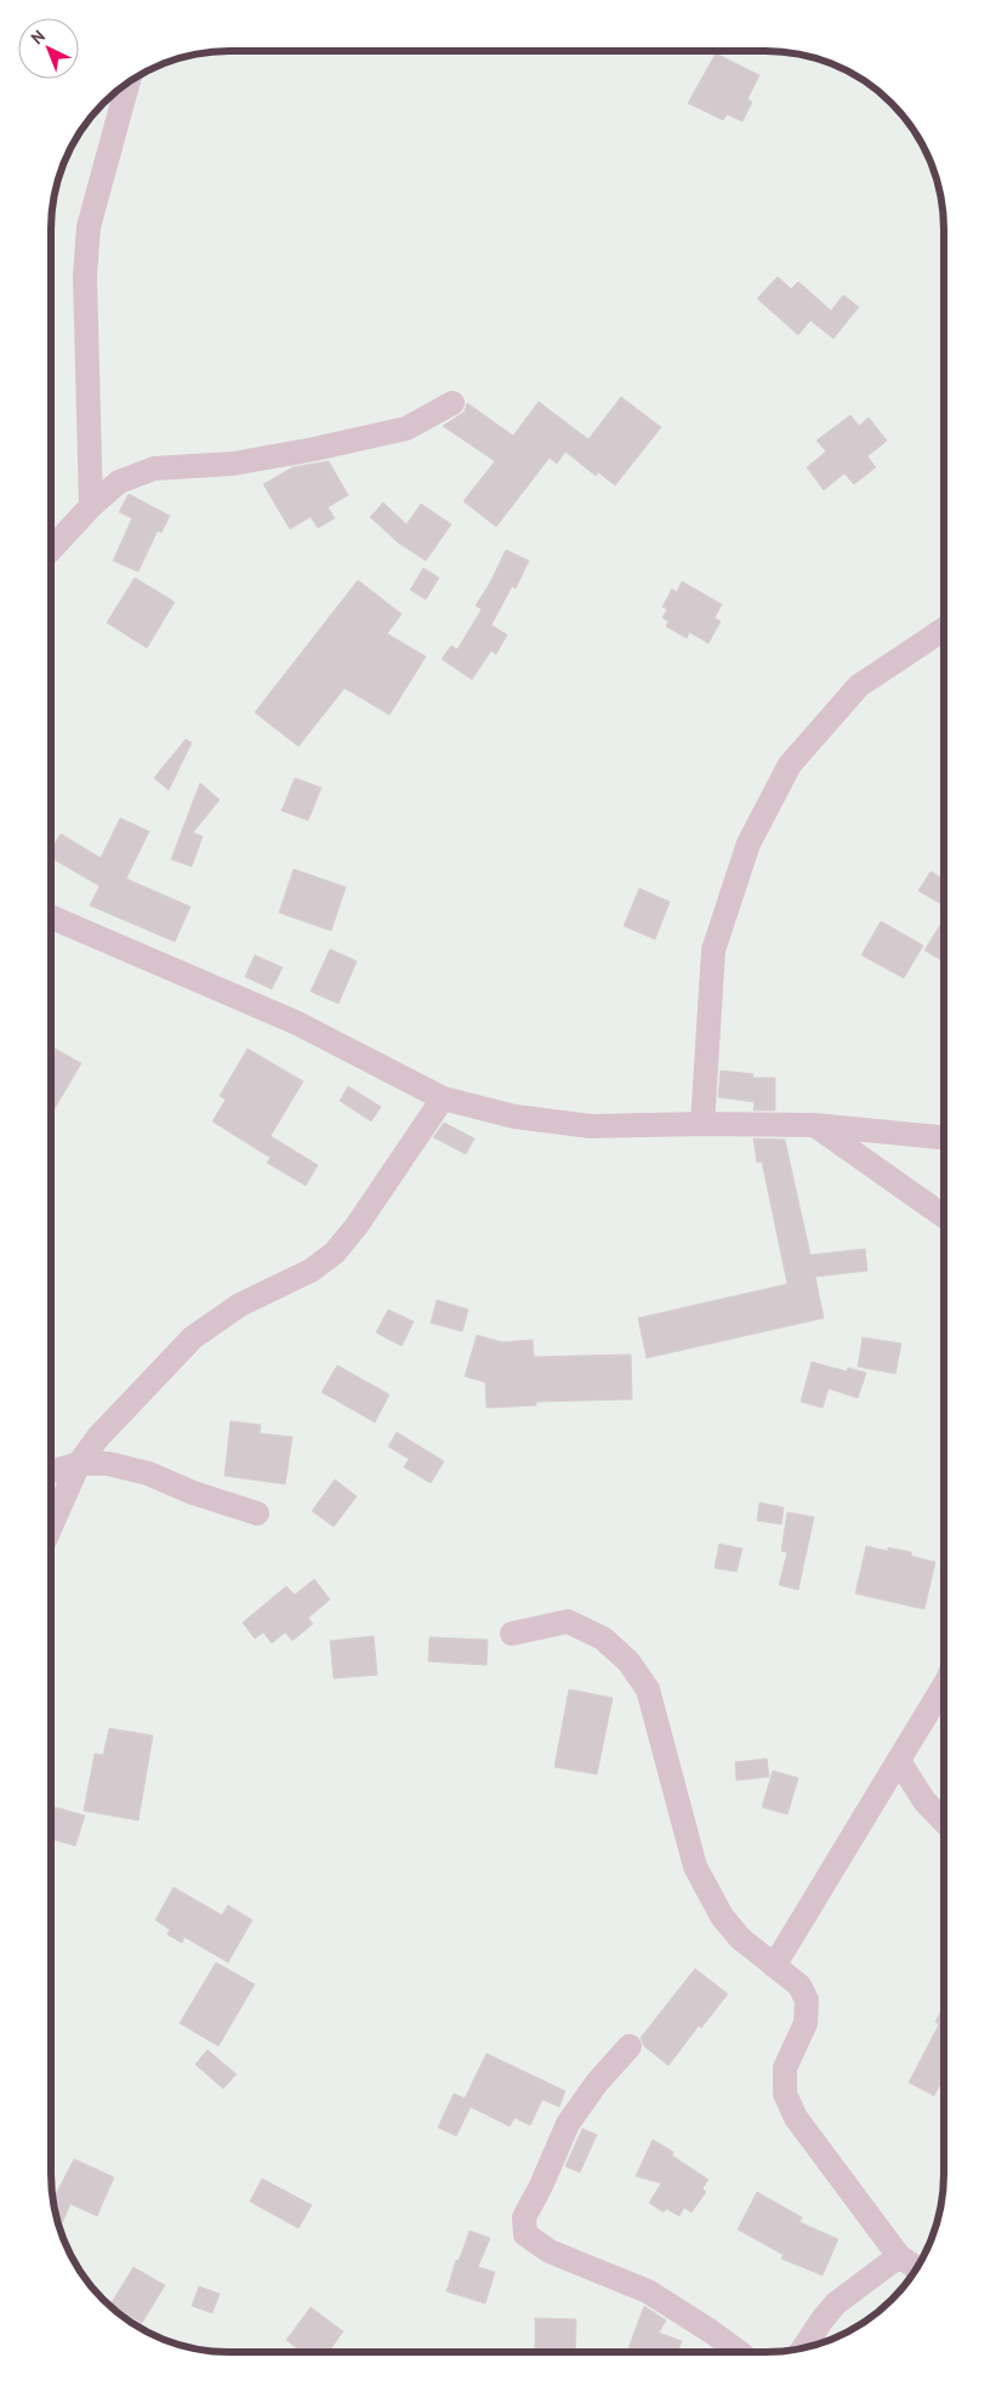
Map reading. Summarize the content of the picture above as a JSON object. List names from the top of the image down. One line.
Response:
{"north":"top left"}
